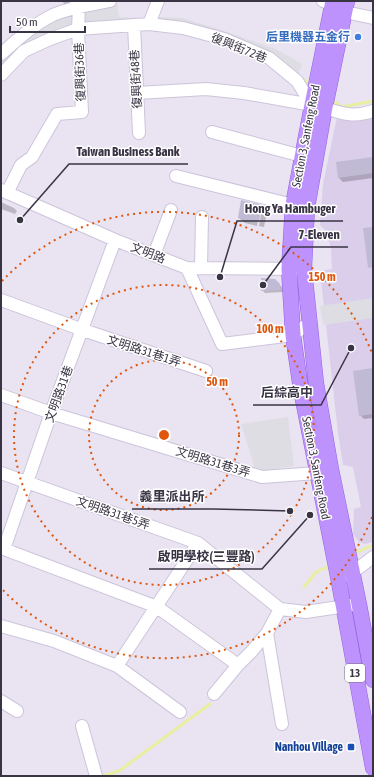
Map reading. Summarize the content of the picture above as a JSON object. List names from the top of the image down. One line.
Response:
{"streets":{"main road":["Section 3, Sanfeng Road","13"],"street":["復興街72巷","復興街36巷","復興街48巷","文明路","文明路31巷1弄","文明路31巷","文明路31巷3弄","文明路31巷5弄"]},"crossings":[["復興街72巷","復興街36巷"],["復興街72巷","復興街48巷"],["復興街72巷","Section 3, Sanfeng Road"],["復興街36巷","文明路"],["Section 3, Sanfeng Road","文明路"],["Section 3, Sanfeng Road","文明路31巷3弄"],["文明路","文明路31巷"],["文明路31巷1弄","文明路31巷"],["文明路31巷","文明路31巷3弄"],["文明路31巷","文明路31巷5弄"]],"places":{"other":["后里機器五金行","Taiwan Business Bank","Hong Ya Hambuger","7-Eleven","后綜高中","義里派出所","啟明學校(三豐路)"],"transit":["Nanhou Village"]},"scale_bar":"50 m","rings":["150 m","100 m","50 m"]}
